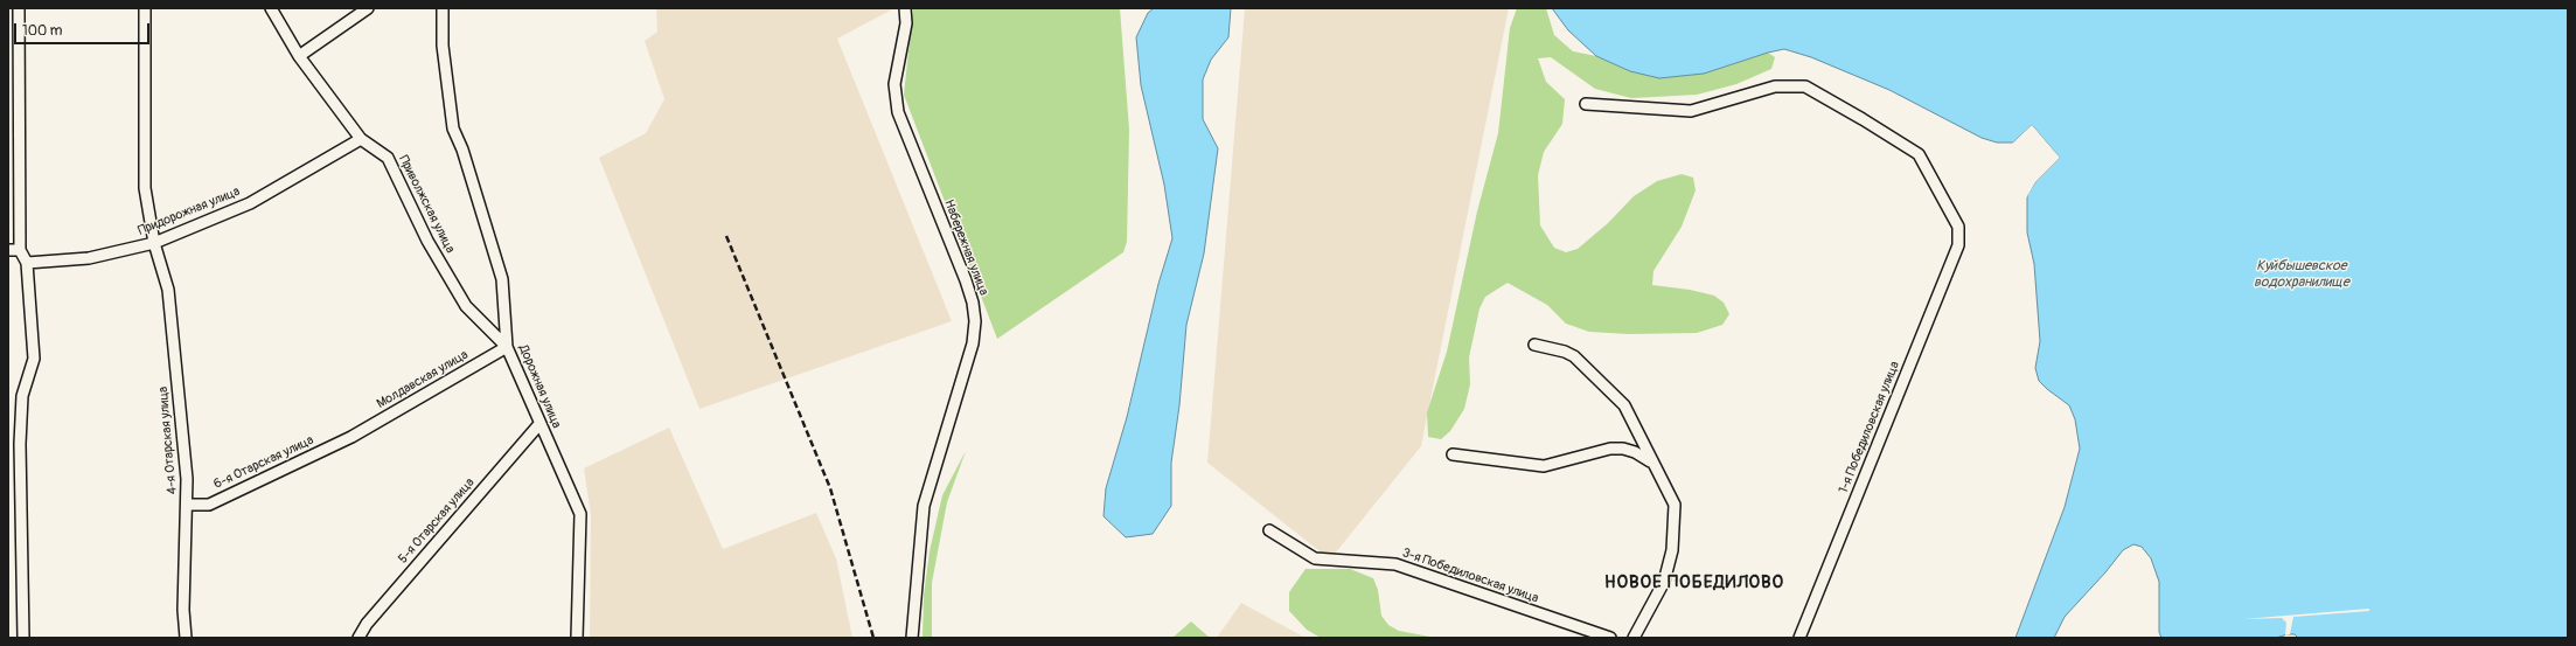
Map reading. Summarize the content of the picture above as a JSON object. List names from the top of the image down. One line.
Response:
{"streets":{"street":["Приволжская улица","Придорожная улица","Набережная улица","Молдавская улица","Дорожная улица","1-я Победиловская улица","4-я Отарская улица","6-я Отарская улица","5-я Отарская улица","3-я Победиловская улица"]},"crossings":[["Приволжская улица","Придорожная улица"],["Приволжская улица","Молдавская улица"],["Приволжская улица","Дорожная улица"],["Придорожная улица","4-я Отарская улица"],["Молдавская улица","Дорожная улица"],["Молдавская улица","6-я Отарская улица"],["Дорожная улица","5-я Отарская улица"],["4-я Отарская улица","6-я Отарская улица"]],"districts":["НОВОЕ ПОБЕДИЛОВО"],"water":["Куйбышевское водохранилище"],"scale_bar":"100 m"}
